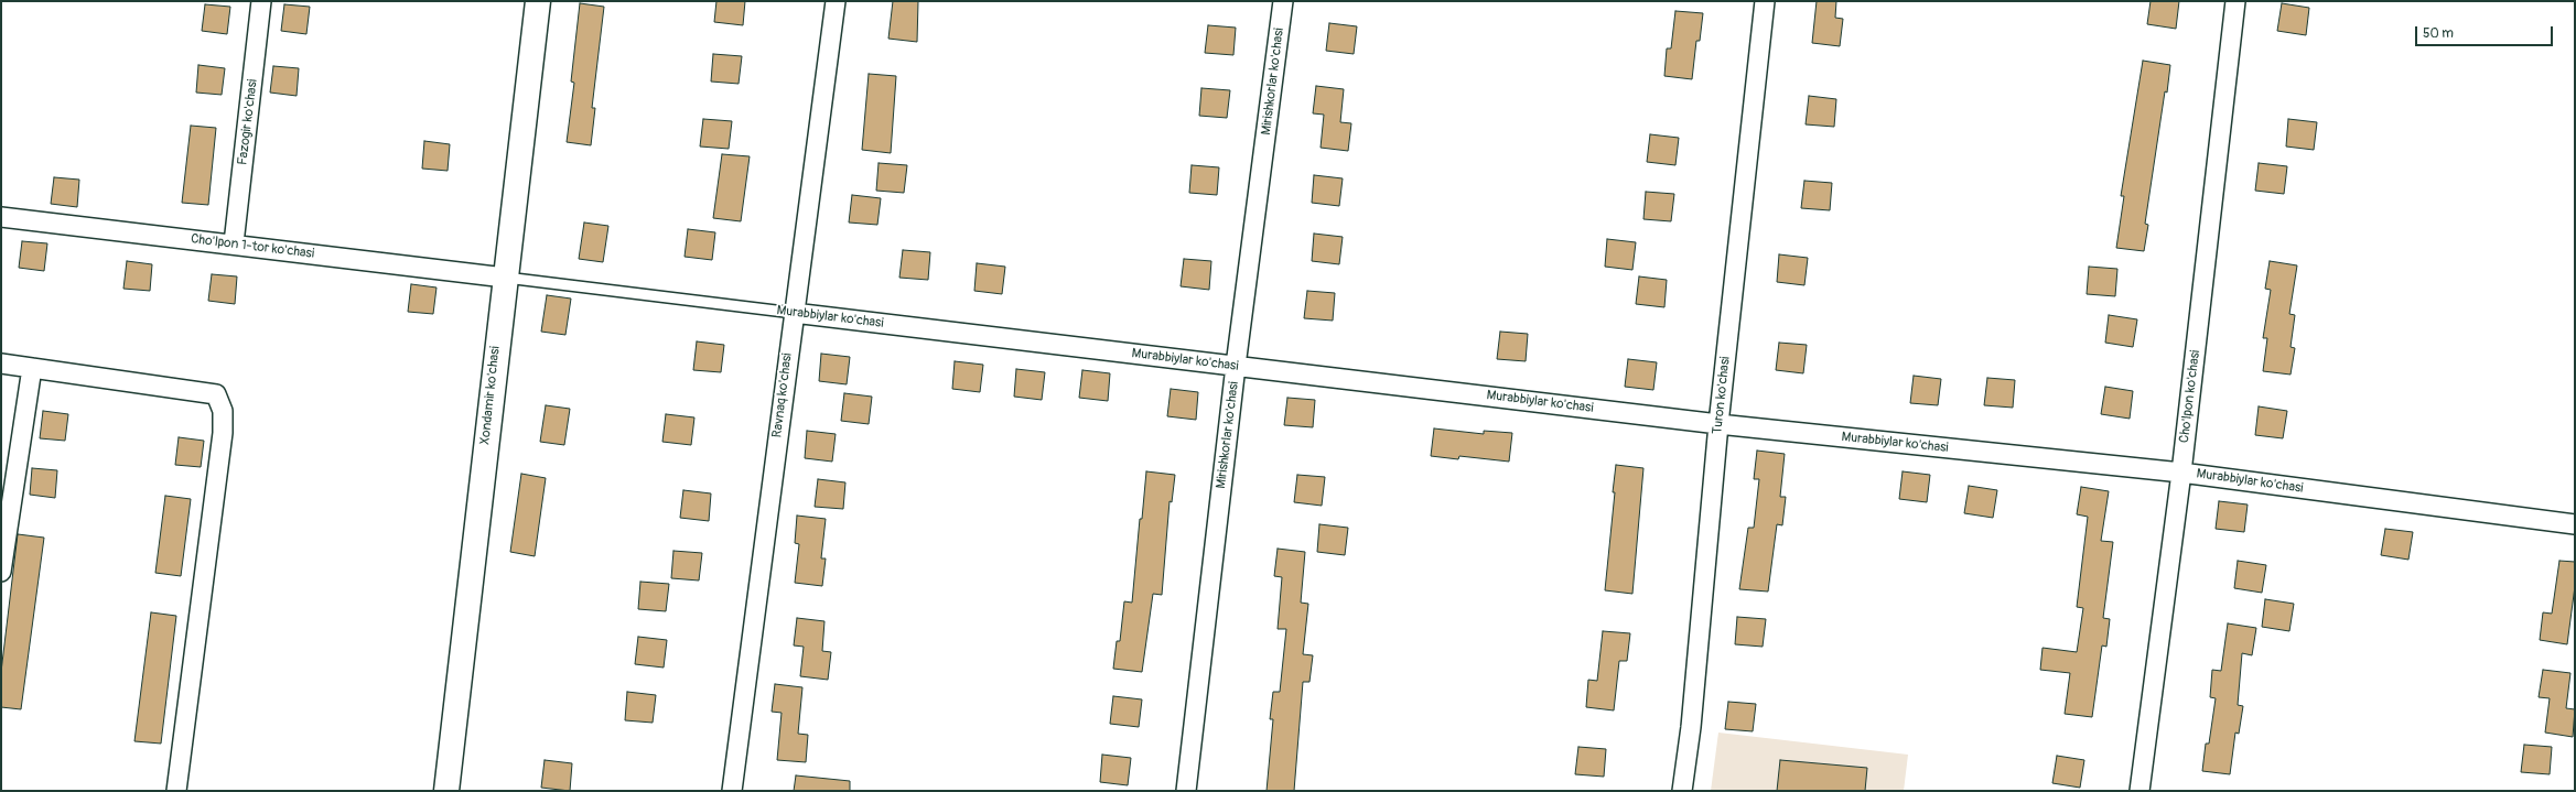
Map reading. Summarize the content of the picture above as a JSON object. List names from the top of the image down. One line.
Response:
{"streets":{"main road":["Xondamir ko'chasi"],"street":["Mirishkorlar ko'chasi","Fazogir ko'chasi","Cho'lpon 1-tor ko'chasi","Murabbiylar ko'chasi","Ravnaq ko'chasi","Turon ko'chasi","Cho'lpon ko'chasi"]},"crossings":[["Mirishkorlar ko'chasi","Murabbiylar ko'chasi"],["Fazogir ko'chasi","Cho'lpon 1-tor ko'chasi"],["Cho'lpon 1-tor ko'chasi","Murabbiylar ko'chasi"],["Cho'lpon 1-tor ko'chasi","Xondamir ko'chasi"],["Murabbiylar ko'chasi","Xondamir ko'chasi"],["Murabbiylar ko'chasi","Ravnaq ko'chasi"],["Murabbiylar ko'chasi","Turon ko'chasi"],["Murabbiylar ko'chasi","Cho'lpon ko'chasi"]],"scale_bar":"50 m"}
